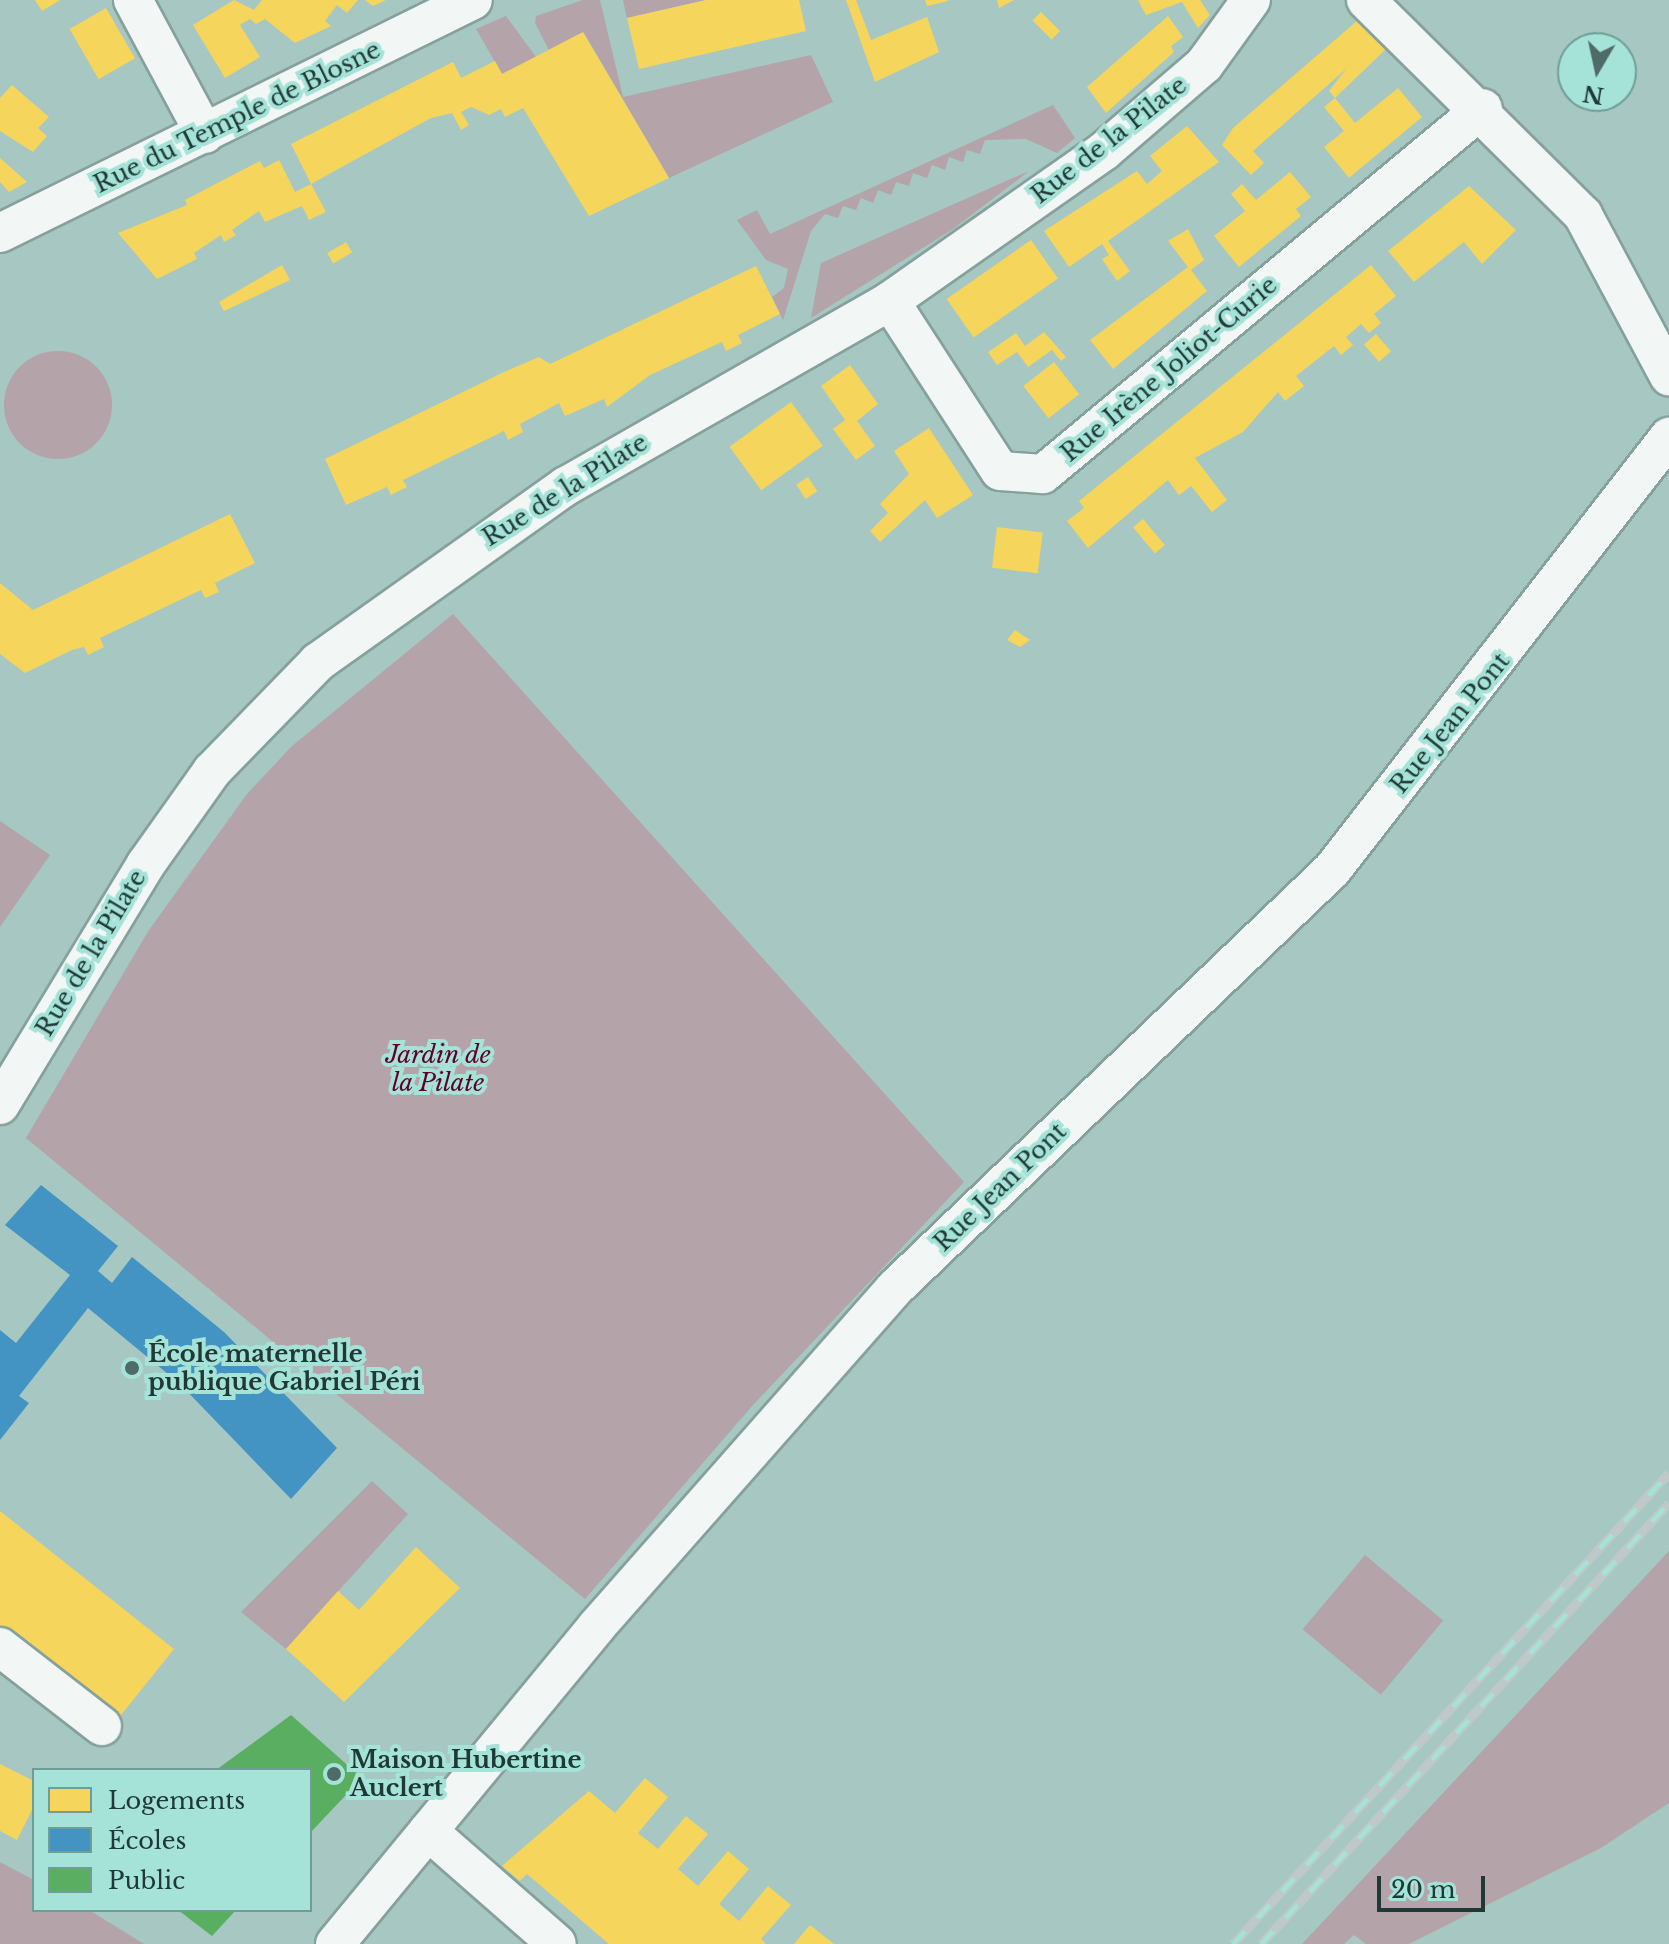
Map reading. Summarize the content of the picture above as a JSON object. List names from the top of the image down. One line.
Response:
{"streets":{"street":["Rue du Temple de Blosne","Rue de la Pilate","Rue Irène Joliot-Curie","Rue Jean Pont"]},"crossings":[["Rue de la Pilate","Rue Irène Joliot-Curie"]],"parks":["Jardin de la Pilate"],"places":["École maternelle publique Gabriel Péri","Maison Hubertine Auclert"],"legend":["Logements","Écoles","Public"],"scale_bar":"20 m","north":"bottom"}
